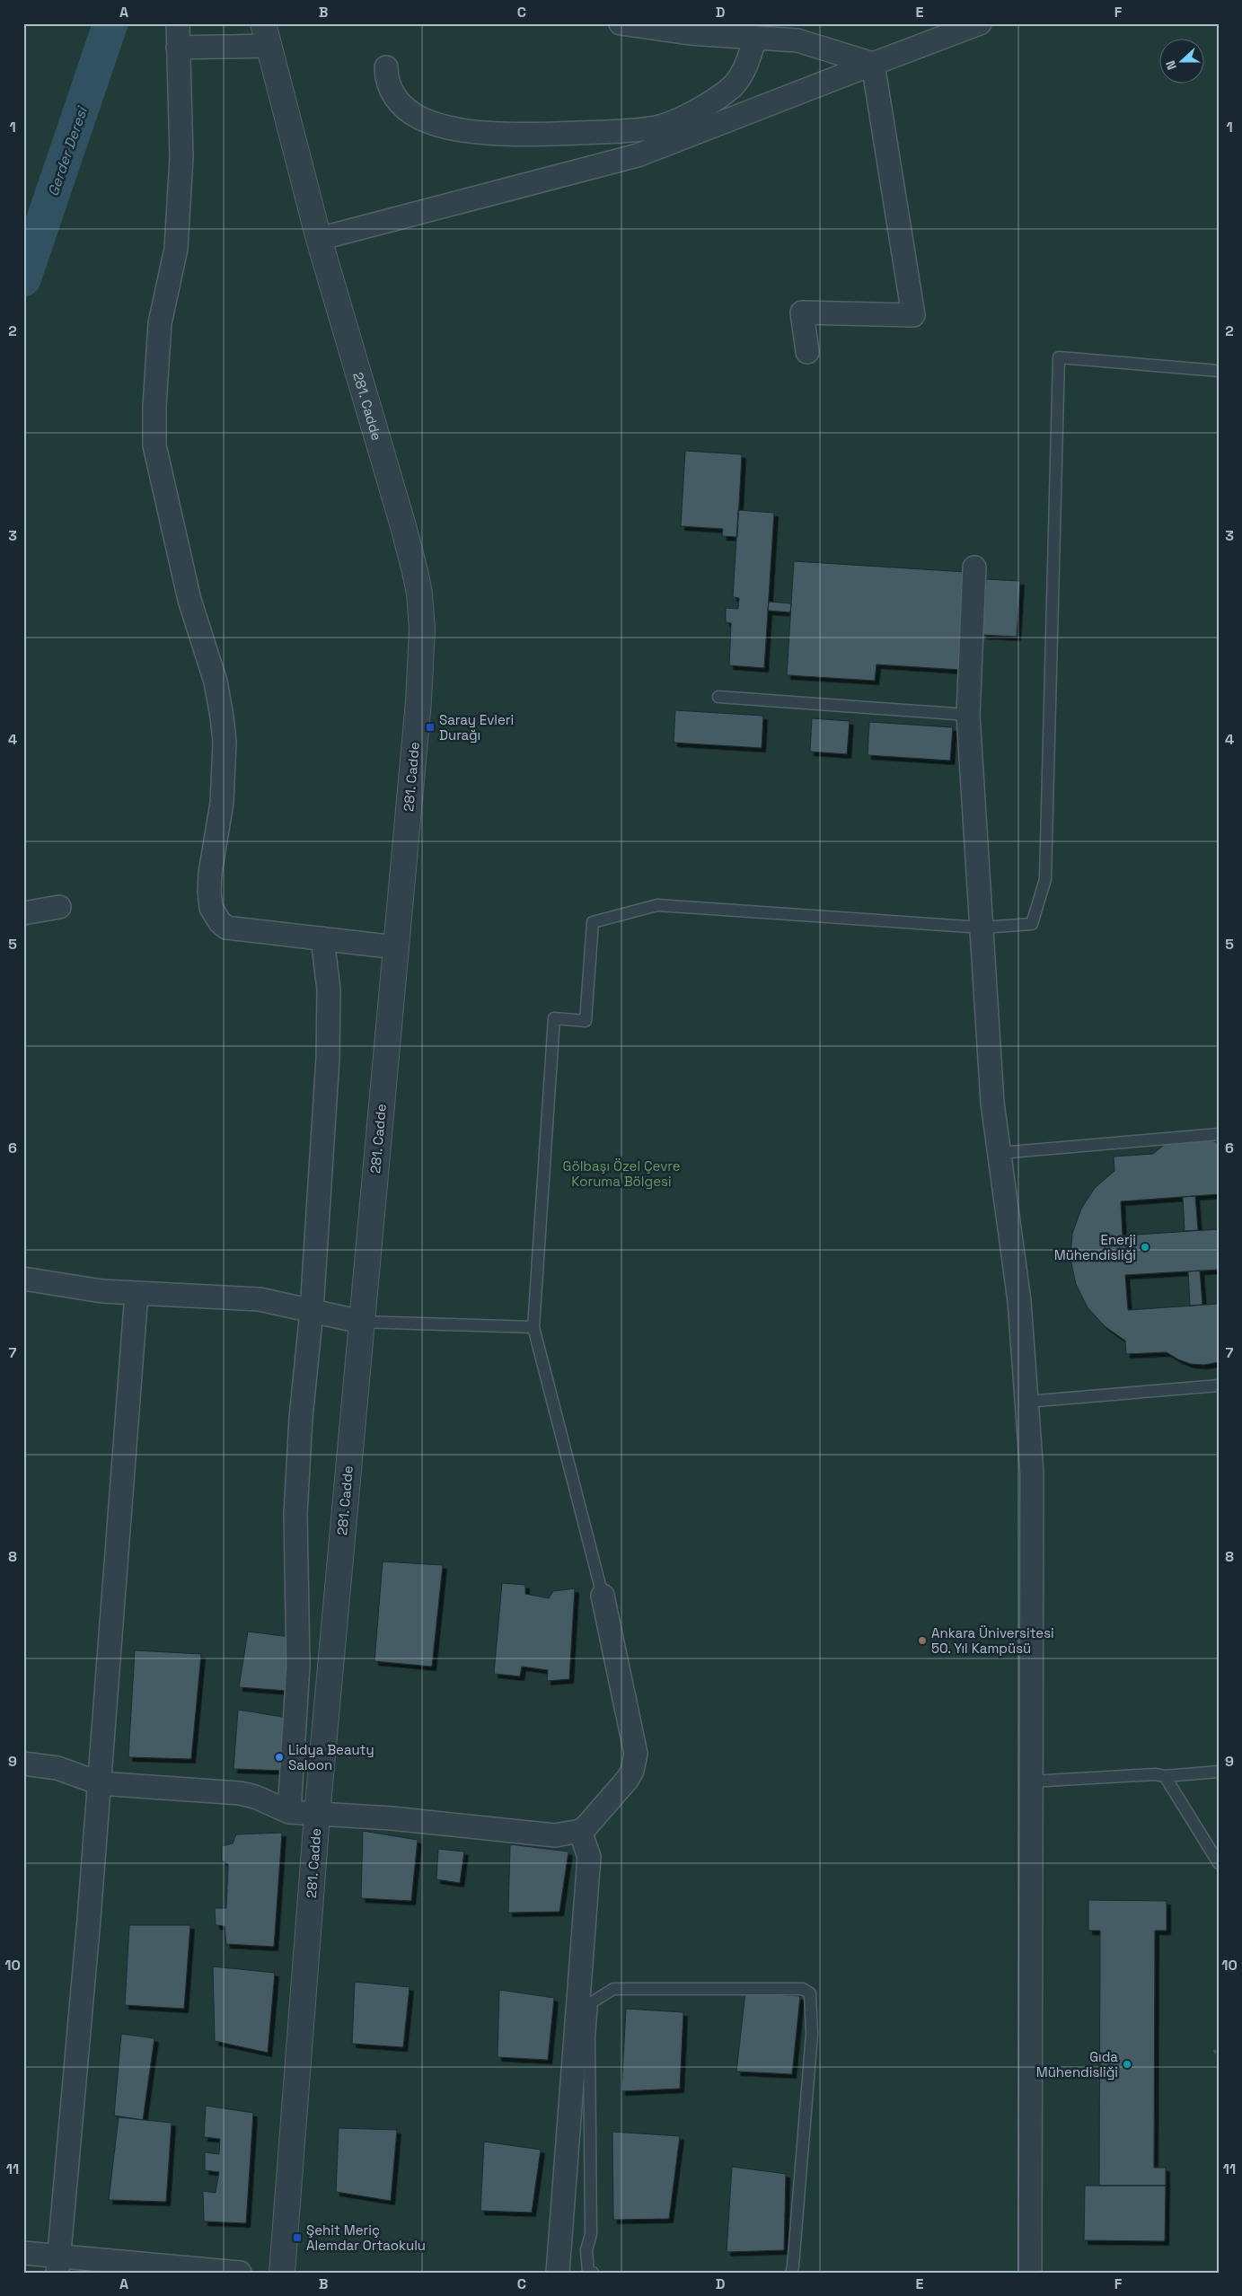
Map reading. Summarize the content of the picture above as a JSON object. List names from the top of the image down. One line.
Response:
{"streets":{"street":["281. Cadde"]},"water":["Gerder Deresi"],"parks":["Gölbaşı Özel Çevre Koruma Bölgesi"],"places":{"transit":["Saray Evleri Durağı","Şehit Meriç Alemdar Ortaokulu"],"other":["Enerji Mühendisliği","Ankara Üniversitesi 50. Yıl Kampüsü","Lidya Beauty Saloon","Gıda Mühendisliği"]},"north":"left","grid":{"columns":["A","B","C","D","E","F"],"rows":["1","2","3","4","5","6","7","8","9","10","11"]}}
